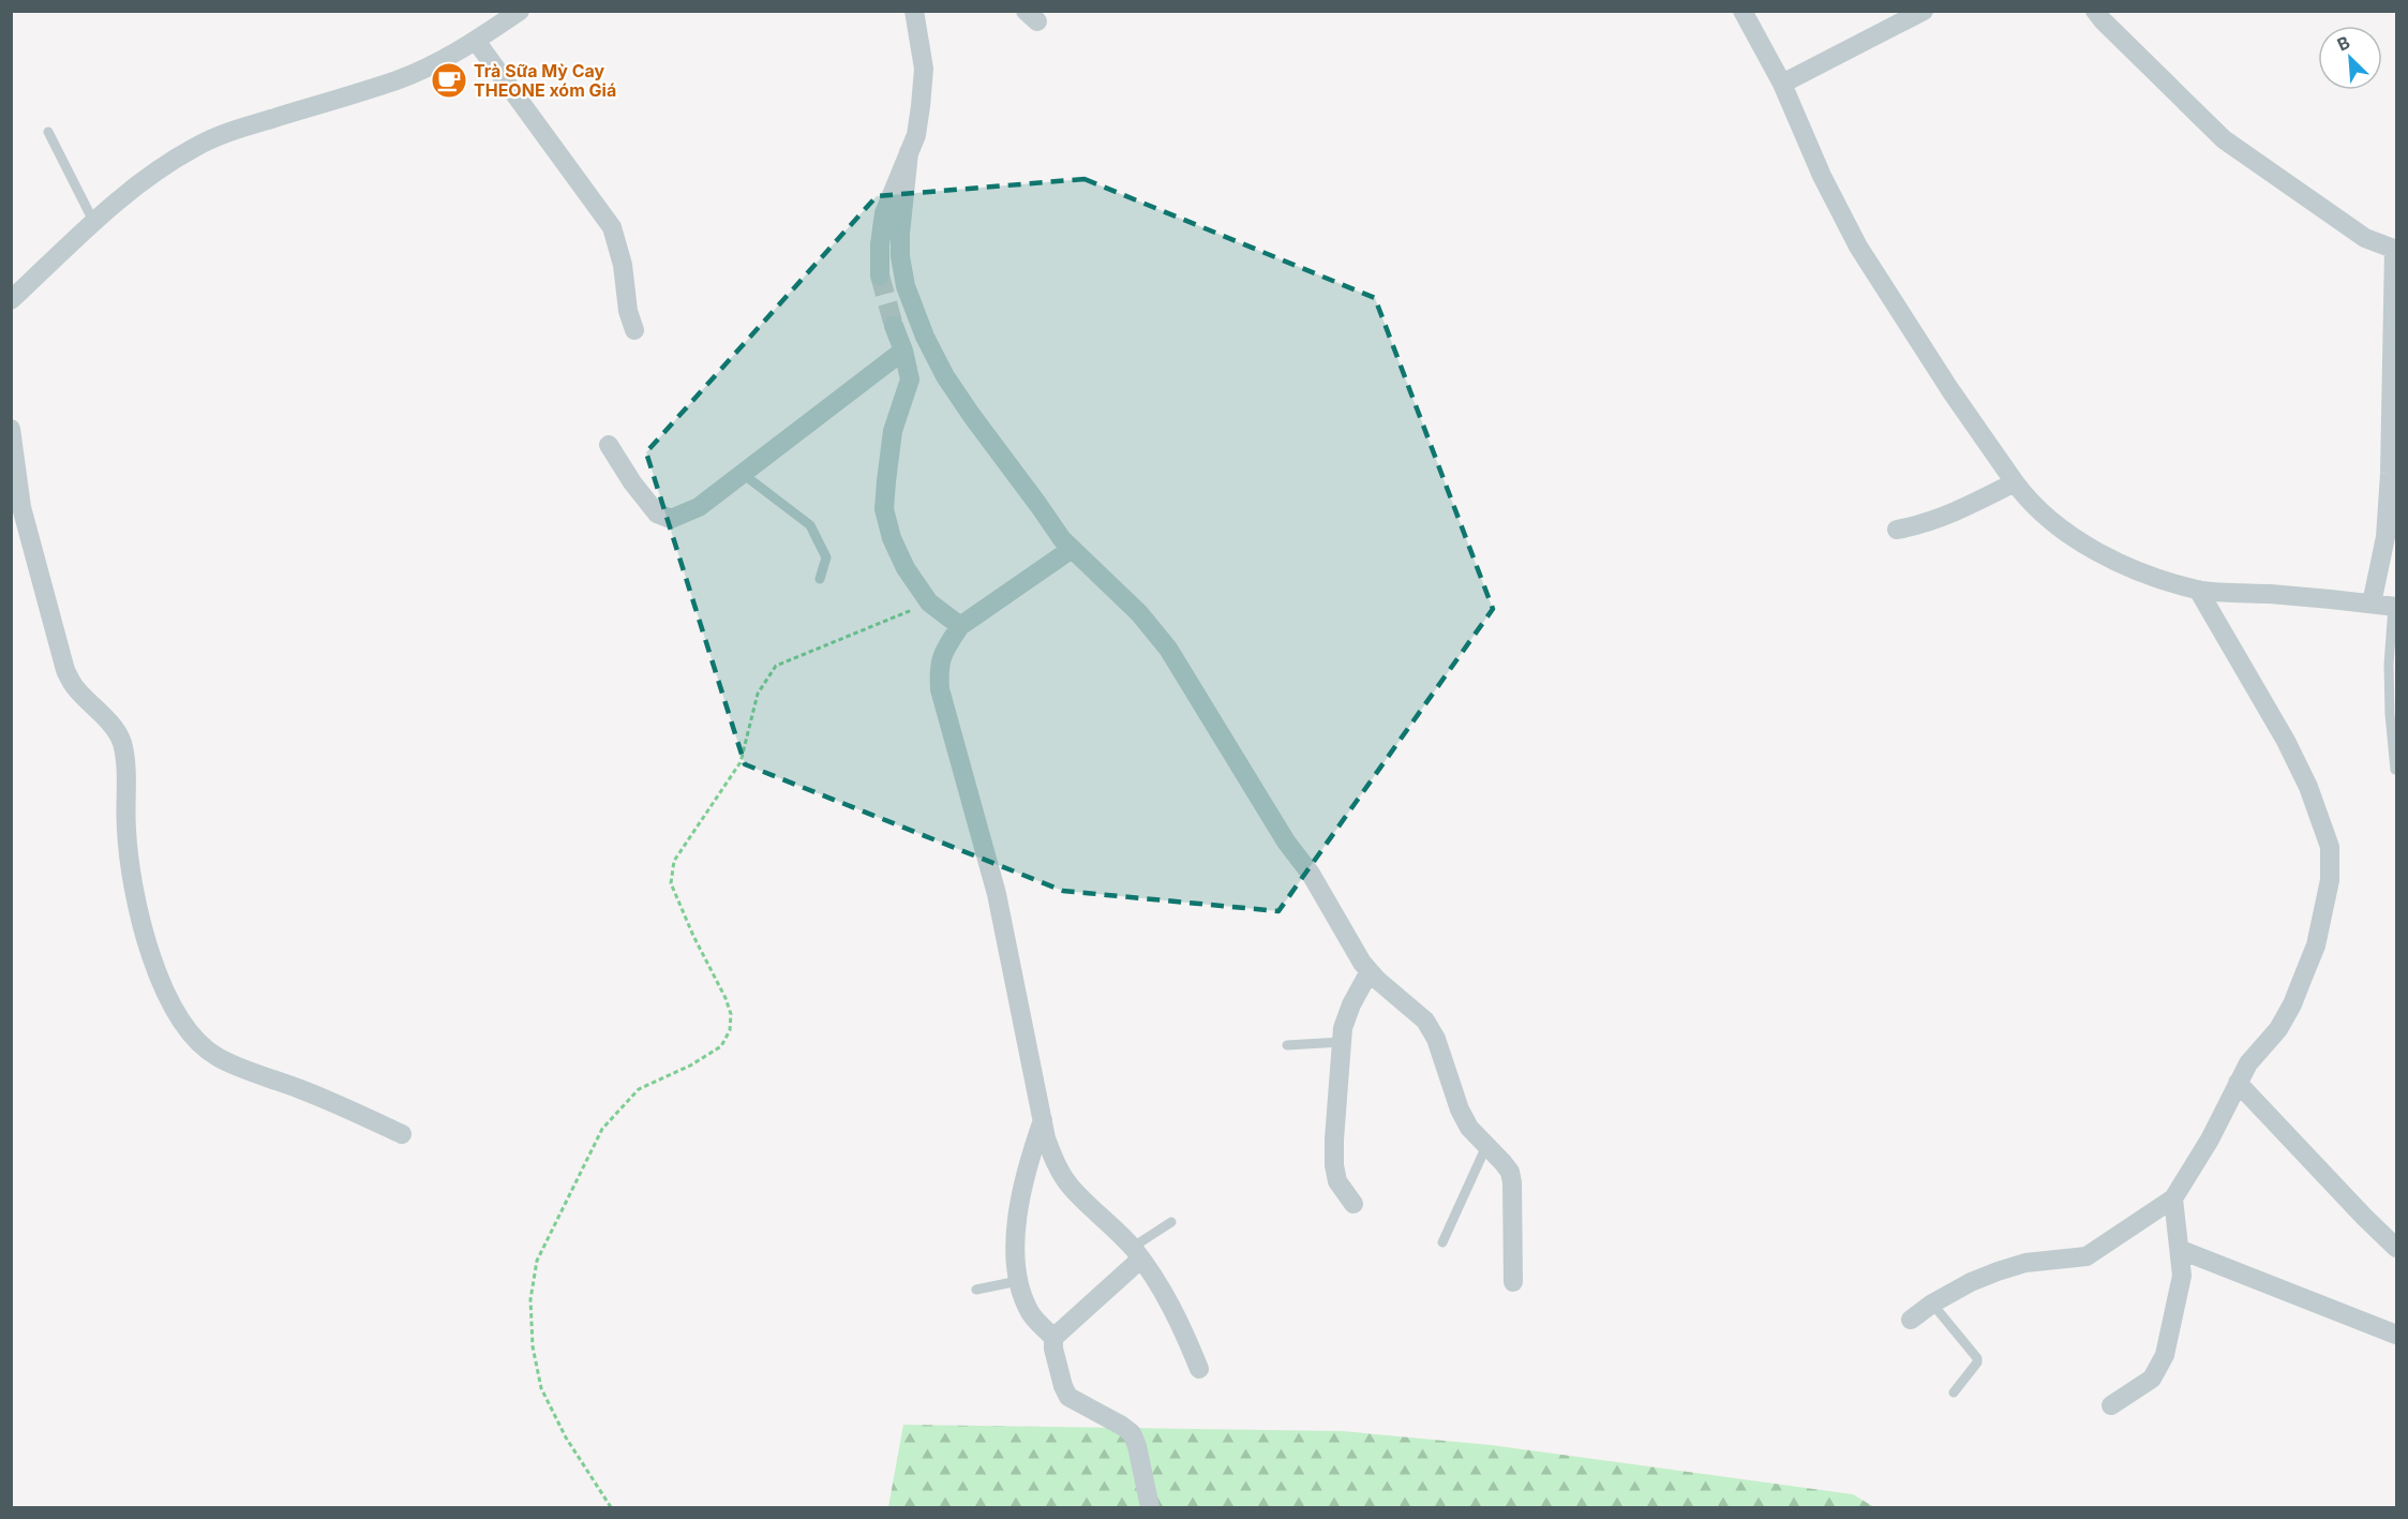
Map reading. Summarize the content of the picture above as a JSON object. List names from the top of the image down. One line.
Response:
{"places":{"cafe":["Trà Sữa Mỳ Cay THEONE xóm Giá"]},"north":"top left"}
